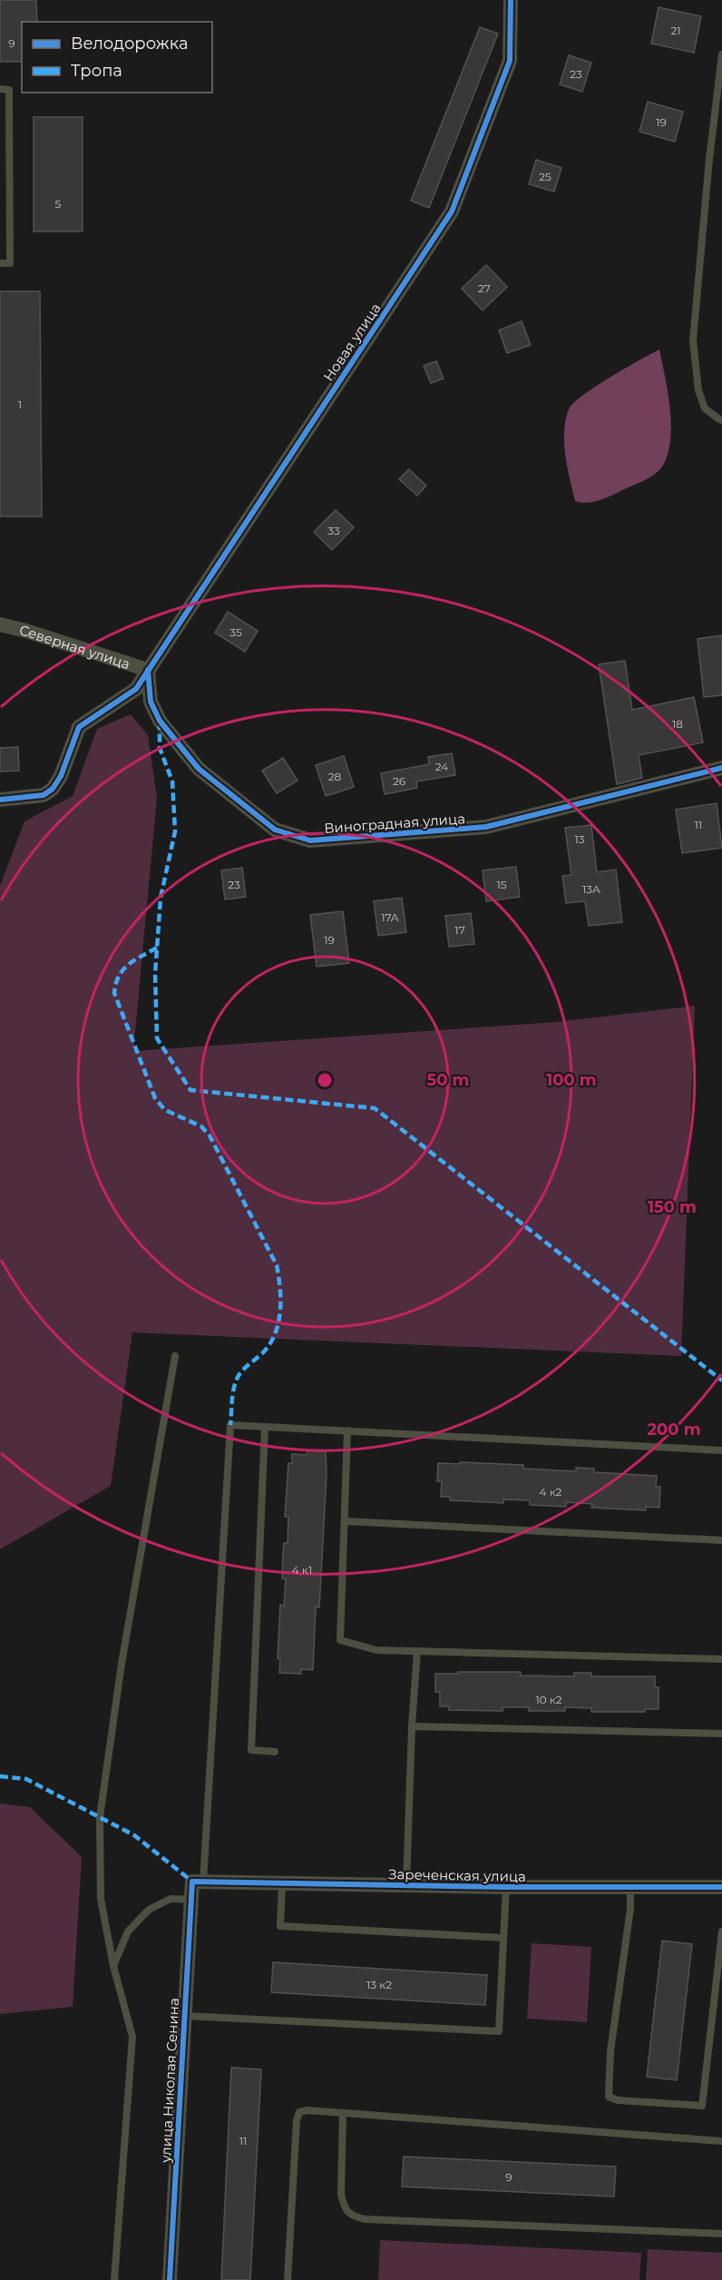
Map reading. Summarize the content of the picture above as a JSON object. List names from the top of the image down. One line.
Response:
{"streets":{"street":["Новая улица","Северная улица","Виноградная улица","Зареченская улица","улица Николая Сенина"]},"crossings":[["Новая улица","Северная улица"],["Новая улица","Виноградная улица"],["Северная улица","Виноградная улица"],["Зареченская улица","улица Николая Сенина"]],"house_numbers":["21","9","23","19","25","5","27","1","33","35","18","24","28","26","11","13","23","15","13А","17А","17","19","4 к2","4 к1","10 к2","13 к2","11","9"],"legend":["Велодорожка","Тропа"],"rings":["50 m","100 m","150 m","200 m"]}
